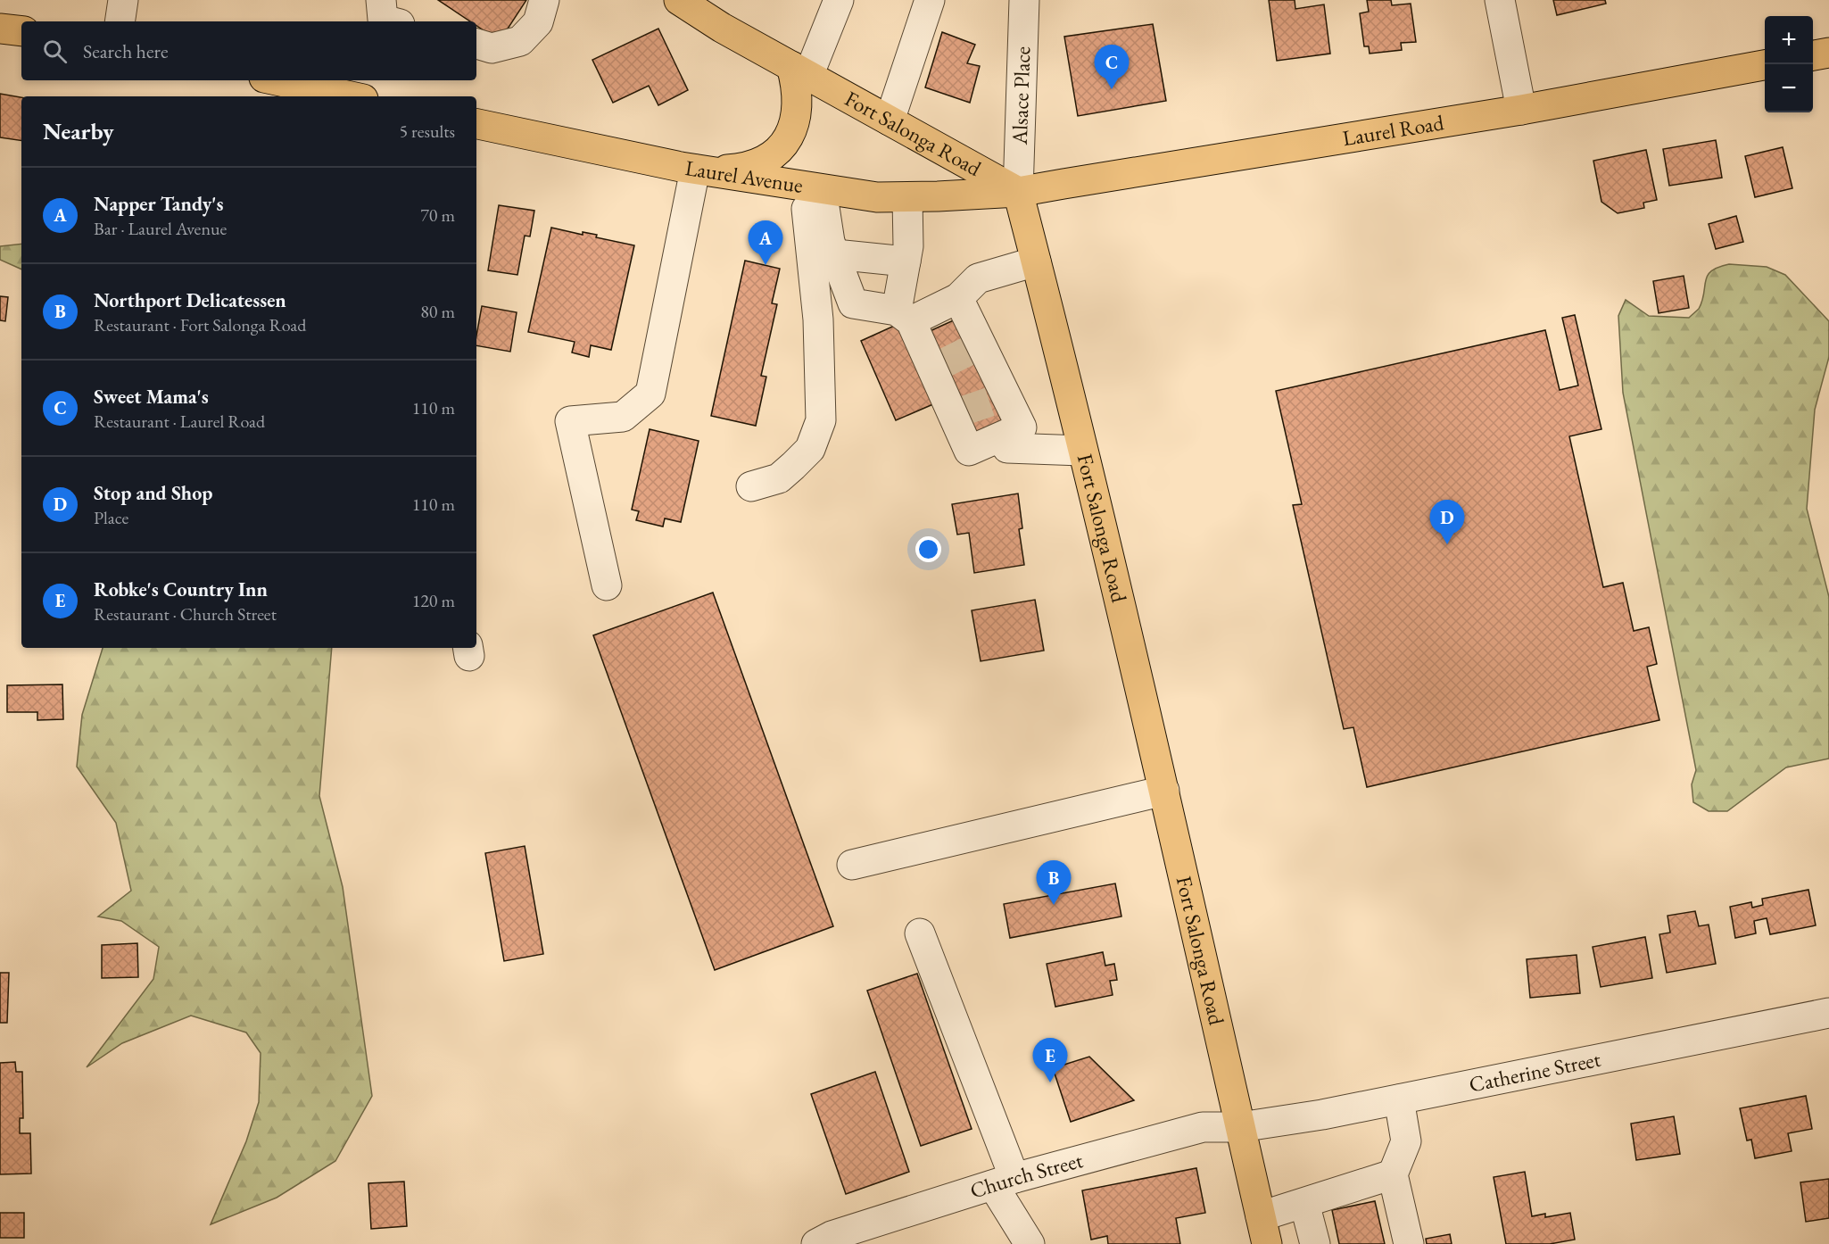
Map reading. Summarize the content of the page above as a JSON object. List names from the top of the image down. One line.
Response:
{"streets":{"main road":["Laurel Road","Fort Salonga Road","Laurel Avenue"],"street":["Alsace Place","Catherine Street","Church Street"]},"crossings":[["Alsace Place","Laurel Road"],["Alsace Place","Fort Salonga Road"],["Alsace Place","Laurel Avenue"],["Laurel Road","Fort Salonga Road"],["Laurel Road","Laurel Avenue"],["Fort Salonga Road","Laurel Avenue"],["Fort Salonga Road","Catherine Street"],["Fort Salonga Road","Church Street"],["Catherine Street","Church Street"]],"page":{"map_buttons":["+","−"],"search":"Search here","pins":["C","A","D","B","E"],"heading":["Nearby","5 results"],"list":[{"mark":"A","name":"Napper Tandy's","note":"Bar · Laurel Avenue","value":"70 m"},{"mark":"B","name":"Northport Delicatessen","note":"Restaurant · Fort Salonga Road","value":"80 m"},{"mark":"C","name":"Sweet Mama's","note":"Restaurant · Laurel Road","value":"110 m"},{"mark":"D","name":"Stop and Shop","note":"Place","value":"110 m"},{"mark":"E","name":"Robke's Country Inn","note":"Restaurant · Church Street","value":"120 m"}]}}
